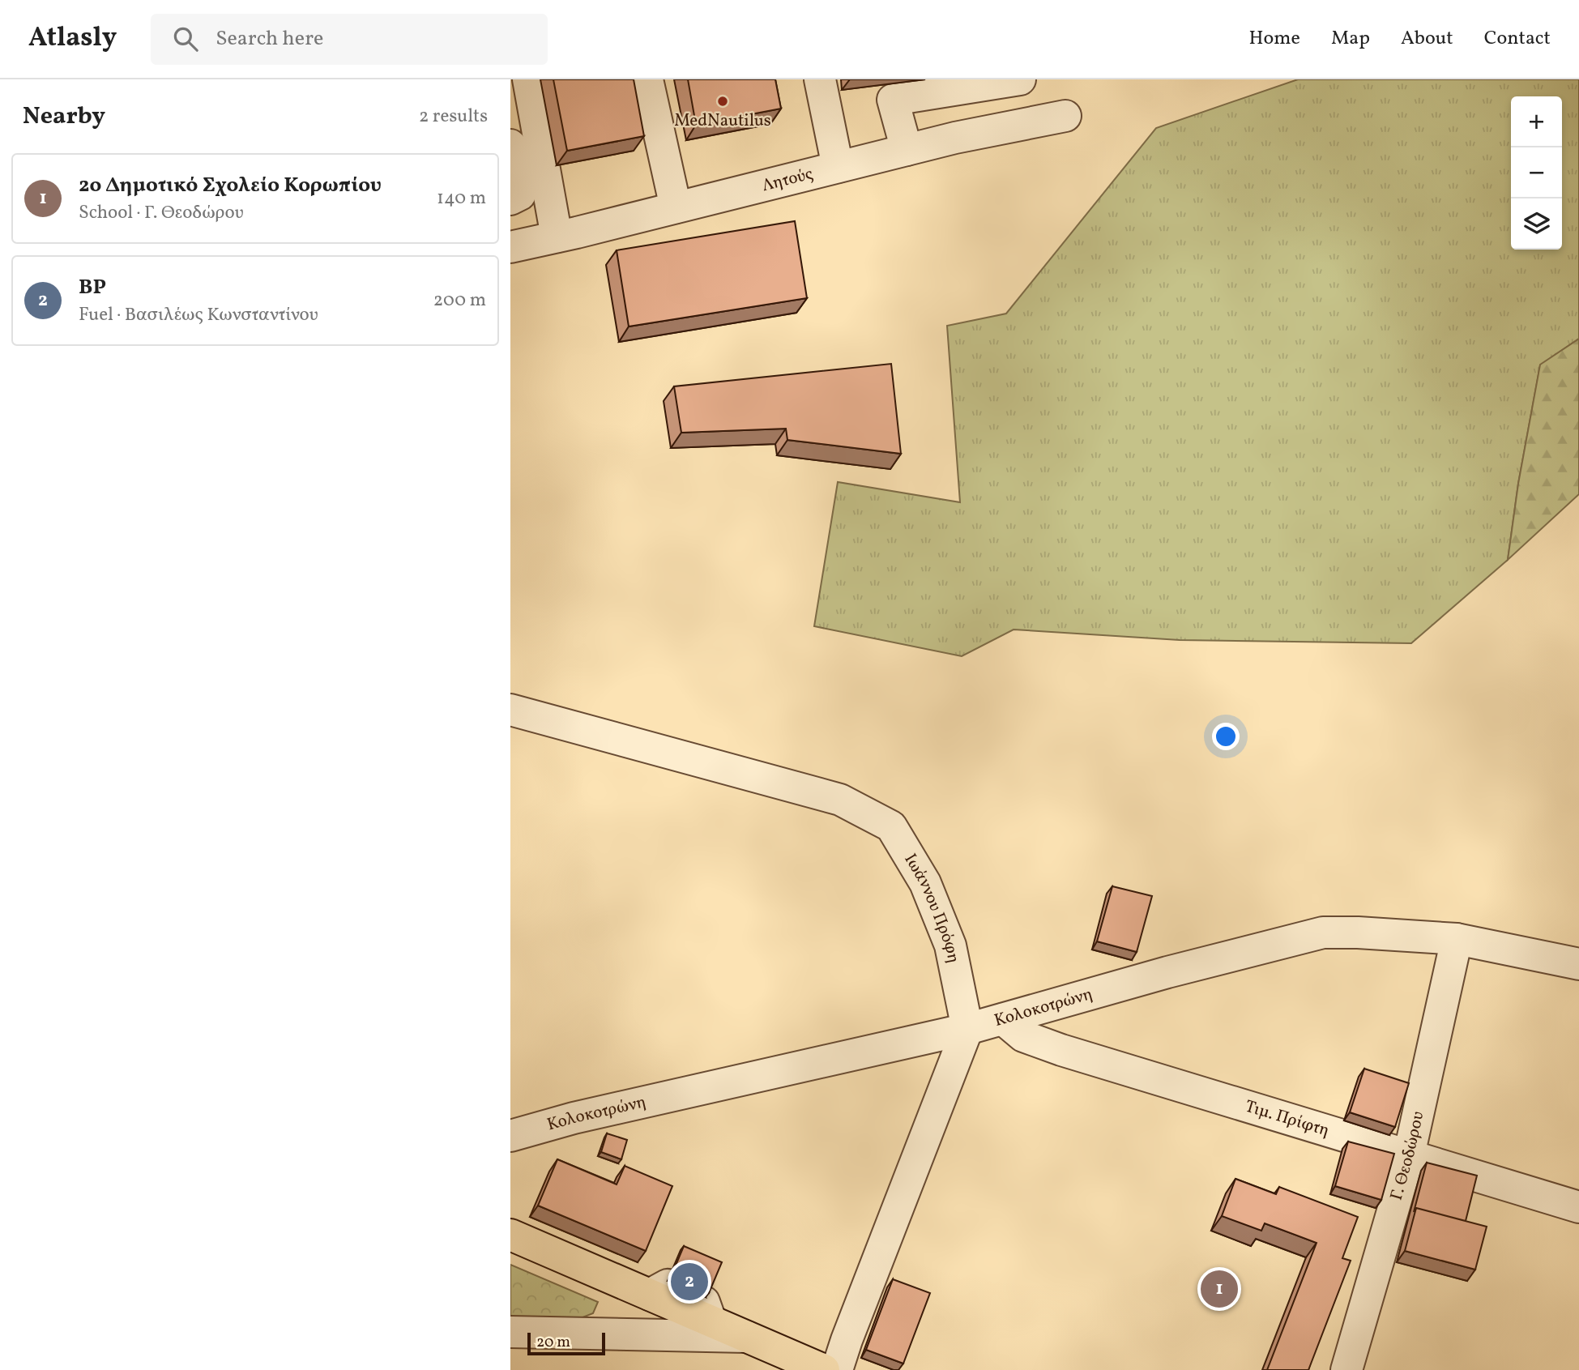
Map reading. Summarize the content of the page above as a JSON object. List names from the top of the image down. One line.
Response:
{"streets":{"street":["Λητούς","Ιωάννου Πρόφη","Κολοκοτρώνη","Τιμ. Πρίφτη","Γ. Θεοδώρου"]},"crossings":[["Ιωάννου Πρόφη","Κολοκοτρώνη"],["Κολοκοτρώνη","Τιμ. Πρίφτη"],["Κολοκοτρώνη","Γ. Θεοδώρου"],["Τιμ. Πρίφτη","Γ. Θεοδώρου"]],"places":["MedNautilus"],"scale_bar":"20 m","page":{"header":"Atlasly","search":"Search here","nav":["Home","Map","About","Contact"],"heading":["Nearby","2 results"],"map_buttons":["+","−"],"list":[{"mark":"1","name":"2ο Δημοτικό Σχολείο Κορωπίου","note":"School · Γ. Θεοδώρου","value":"140 m"},{"mark":"2","name":"BP","note":"Fuel · Βασιλέως Κωνσταντίνου","value":"200 m"}],"pins":["2","1"],"scale":"20 m"}}
